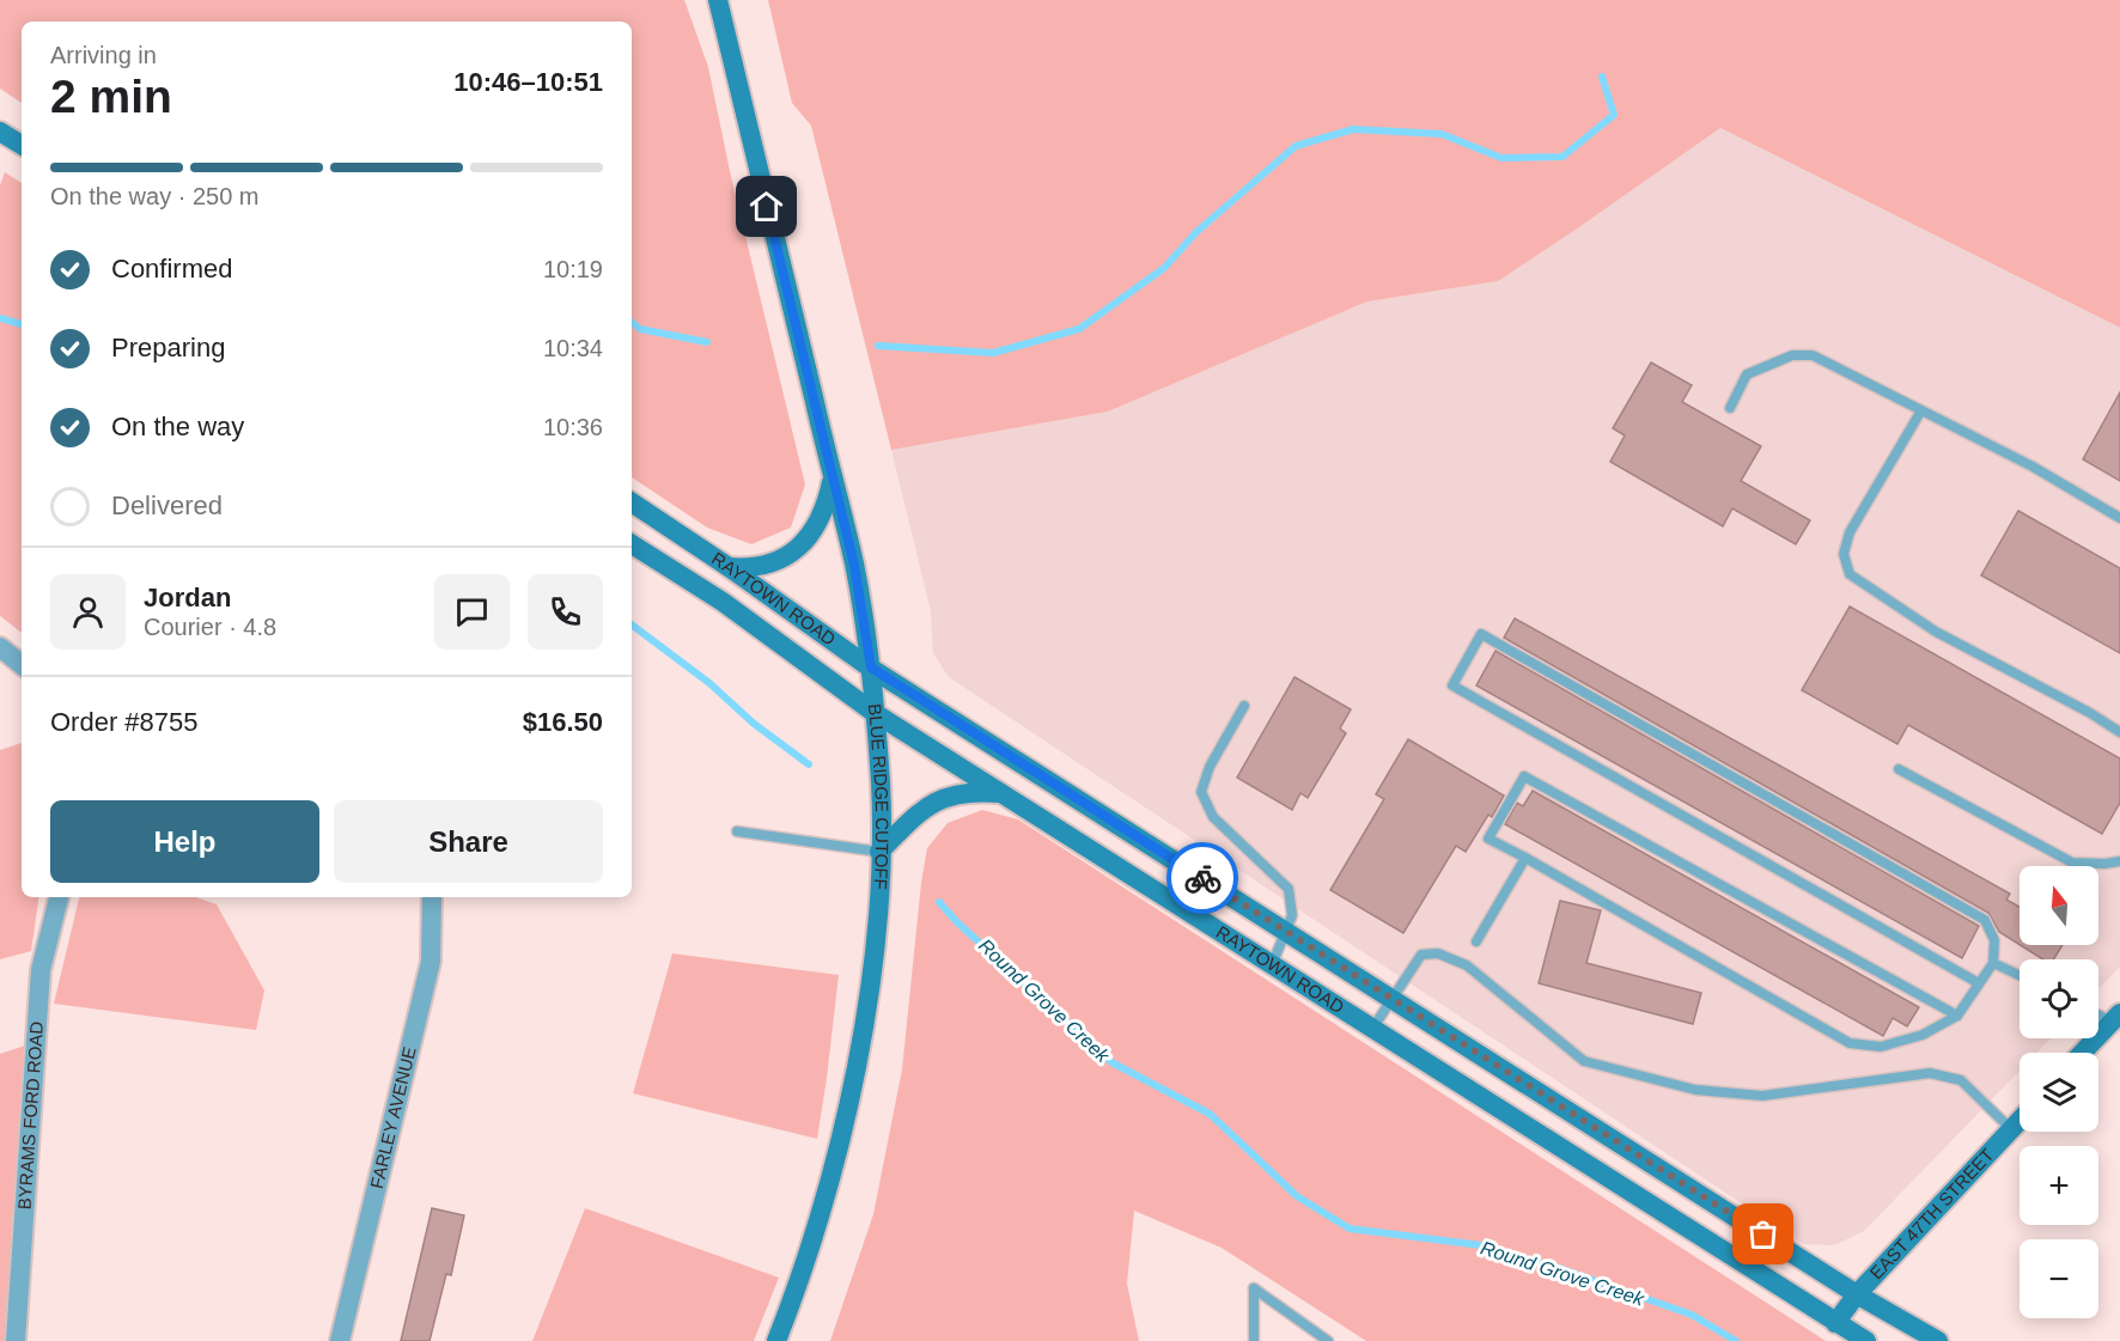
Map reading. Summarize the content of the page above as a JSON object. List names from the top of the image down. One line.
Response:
{"streets":{"main road":["RAYTOWN ROAD","BLUE RIDGE CUTOFF","EAST 47TH STREET"],"street":["BYRAMS FORD ROAD","FARLEY AVENUE"]},"crossings":[["RAYTOWN ROAD","BLUE RIDGE CUTOFF"],["RAYTOWN ROAD","EAST 47TH STREET"]],"water":["Round Grove Creek"],"north":"top","page":{"heading":["2 min","Arriving in","10:46–10:51"],"panel":["Jordan","Courier · 4.8","Order #8755","$16.50"],"bar":"On the way · 250 m","list":[["Confirmed","10:19"],["Preparing","10:34"],["On the way","10:36"],"Delivered"],"buttons":["Help","Share"],"map_buttons":["+","−"]}}
